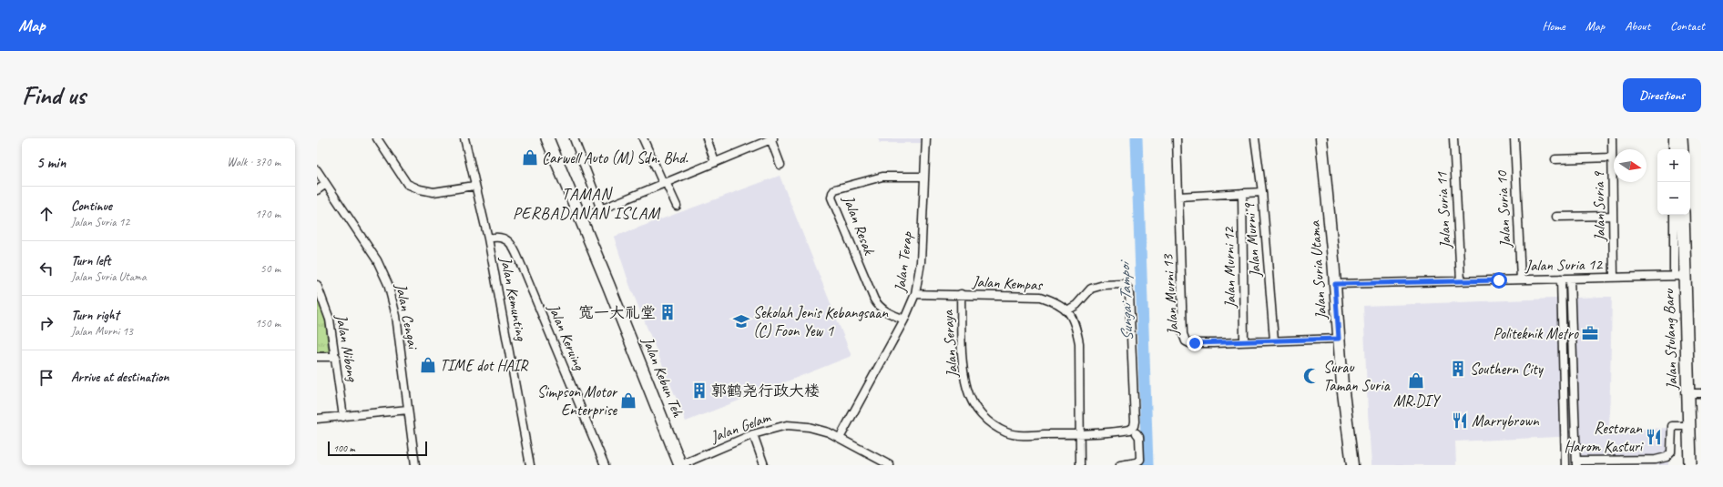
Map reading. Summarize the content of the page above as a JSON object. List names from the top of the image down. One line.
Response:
{"streets":{"main road":["Jalan Suria Utama","Jalan Stulang Baru","Jalan Kebun Teh"],"street":["Jalan Suria 9","Jalan Suria 10","Jalan Suria 11","Jalan Resak","Jalan Murni 9","Jalan Terap","Jalan Suria 12","Jalan Murni 12","Jalan Kempas","Jalan Murni 13","Jalan Kemunting","Jalan Cengai","Jalan Keruing","Jalan Seraya","Jalan Nibong","Jalan Gelam"]},"crossings":[["Jalan Suria 9","Jalan Suria 12"],["Jalan Suria 10","Jalan Suria 12"],["Jalan Suria 11","Jalan Suria 12"],["Jalan Resak","Jalan Terap"],["Jalan Murni 9","Jalan Murni 13"],["Jalan Terap","Jalan Kempas"],["Jalan Terap","Jalan Gelam"],["Jalan Suria 12","Jalan Suria Utama"],["Jalan Suria 12","Jalan Stulang Baru"],["Jalan Murni 12","Jalan Murni 13"],["Jalan Suria Utama","Jalan Murni 13"],["Jalan Kempas","Jalan Seraya"],["Jalan Kemunting","Jalan Keruing"],["Jalan Kebun Teh","Jalan Gelam"]],"districts":["TAMAN PERBADANAN ISLAM"],"water":["Sungai Tampoi"],"places":{"shop":["Carwell Auto (M) Sdn. Bhd.","TIME dot HAIR","MR.DIY","Simpson Motor Enterprise"],"building":["宽一大礼堂","Southern City","郭鹤尧行政大楼"],"school or university":["Sekolah Jenis Kebangsaan (C) Foon Yew 1"],"office":["Politeknik Metro"],"mosque":["Surau Taman Suria"],"restaurant":["Marrybrown","Restoran Harom Kasturi"]},"scale_bar":"100 m","north":"right","page":{"header":"Map","nav":["Home","Map","About","Contact"],"buttons":"Directions","title":"Find us","heading":["5 min","Walk · 370 m"],"map_buttons":["+","−"],"list":[["Continue","Jalan Suria 12","170 m"],["Turn left","Jalan Suria Utama","50 m"],["Turn right","Jalan Murni 13","150 m"],"Arrive at destination"],"scale":"100 m"}}
